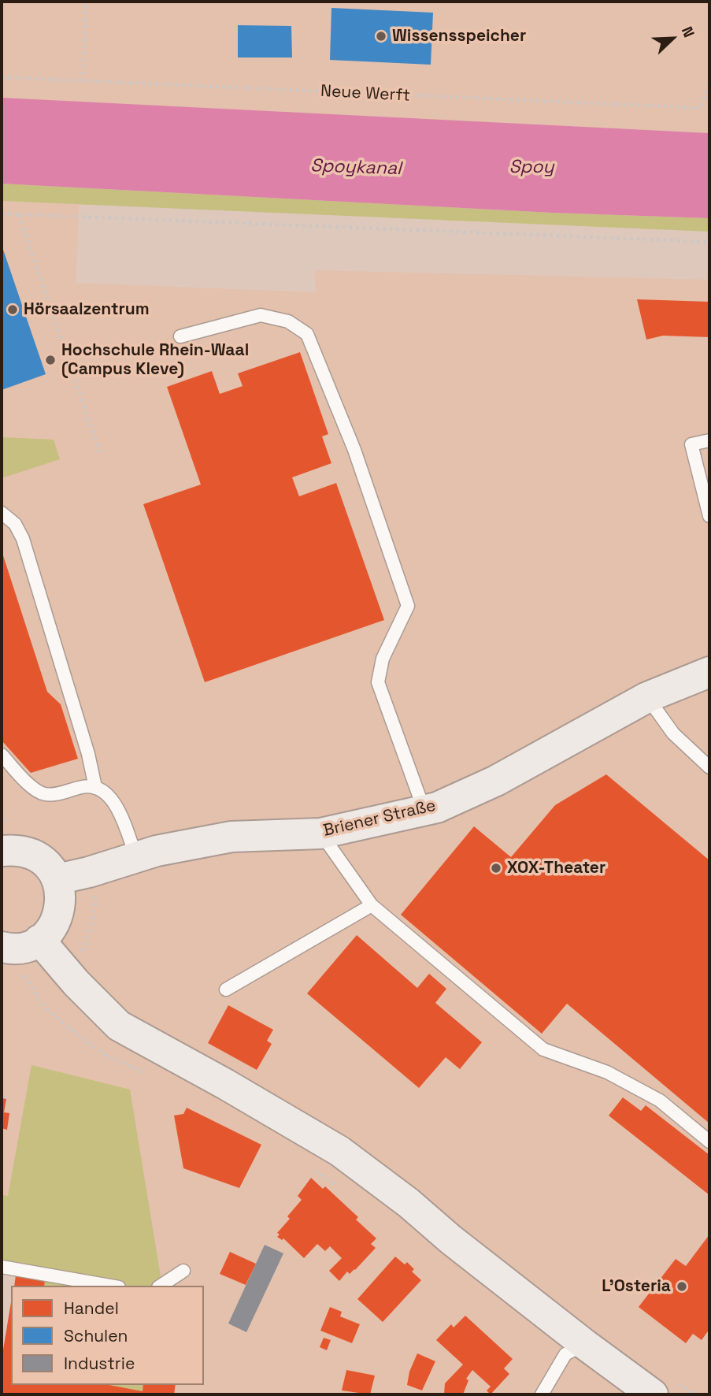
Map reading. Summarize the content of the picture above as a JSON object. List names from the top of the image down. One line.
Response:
{"streets":{"street":["Briener Straße"],"path":["Neue Werft"]},"water":["Spoykanal","Spoy"],"places":["Wissensspeicher","Hörsaalzentrum","Hochschule Rhein-Waal (Campus Kleve)","XOX-Theater","L'Osteria"],"legend":["Handel","Schulen","Industrie"],"north":"top right"}
